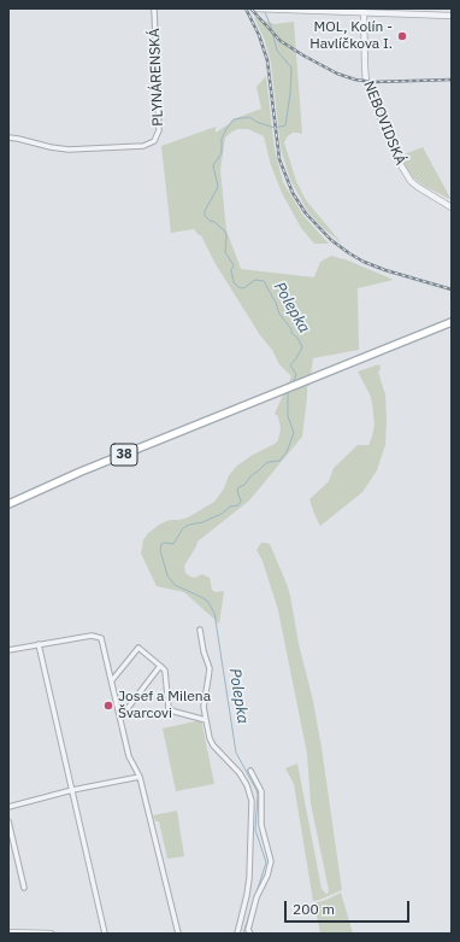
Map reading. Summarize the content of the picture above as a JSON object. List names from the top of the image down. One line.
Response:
{"streets":{"main road":["38"],"street":["PLYNÁRENSKÁ","NEBOVIDSKÁ"]},"water":["Polepka"],"places":["MOL, Kolín - Havlíčkova I.","Josef a Milena Švarcovi"],"scale_bar":"200 m"}
